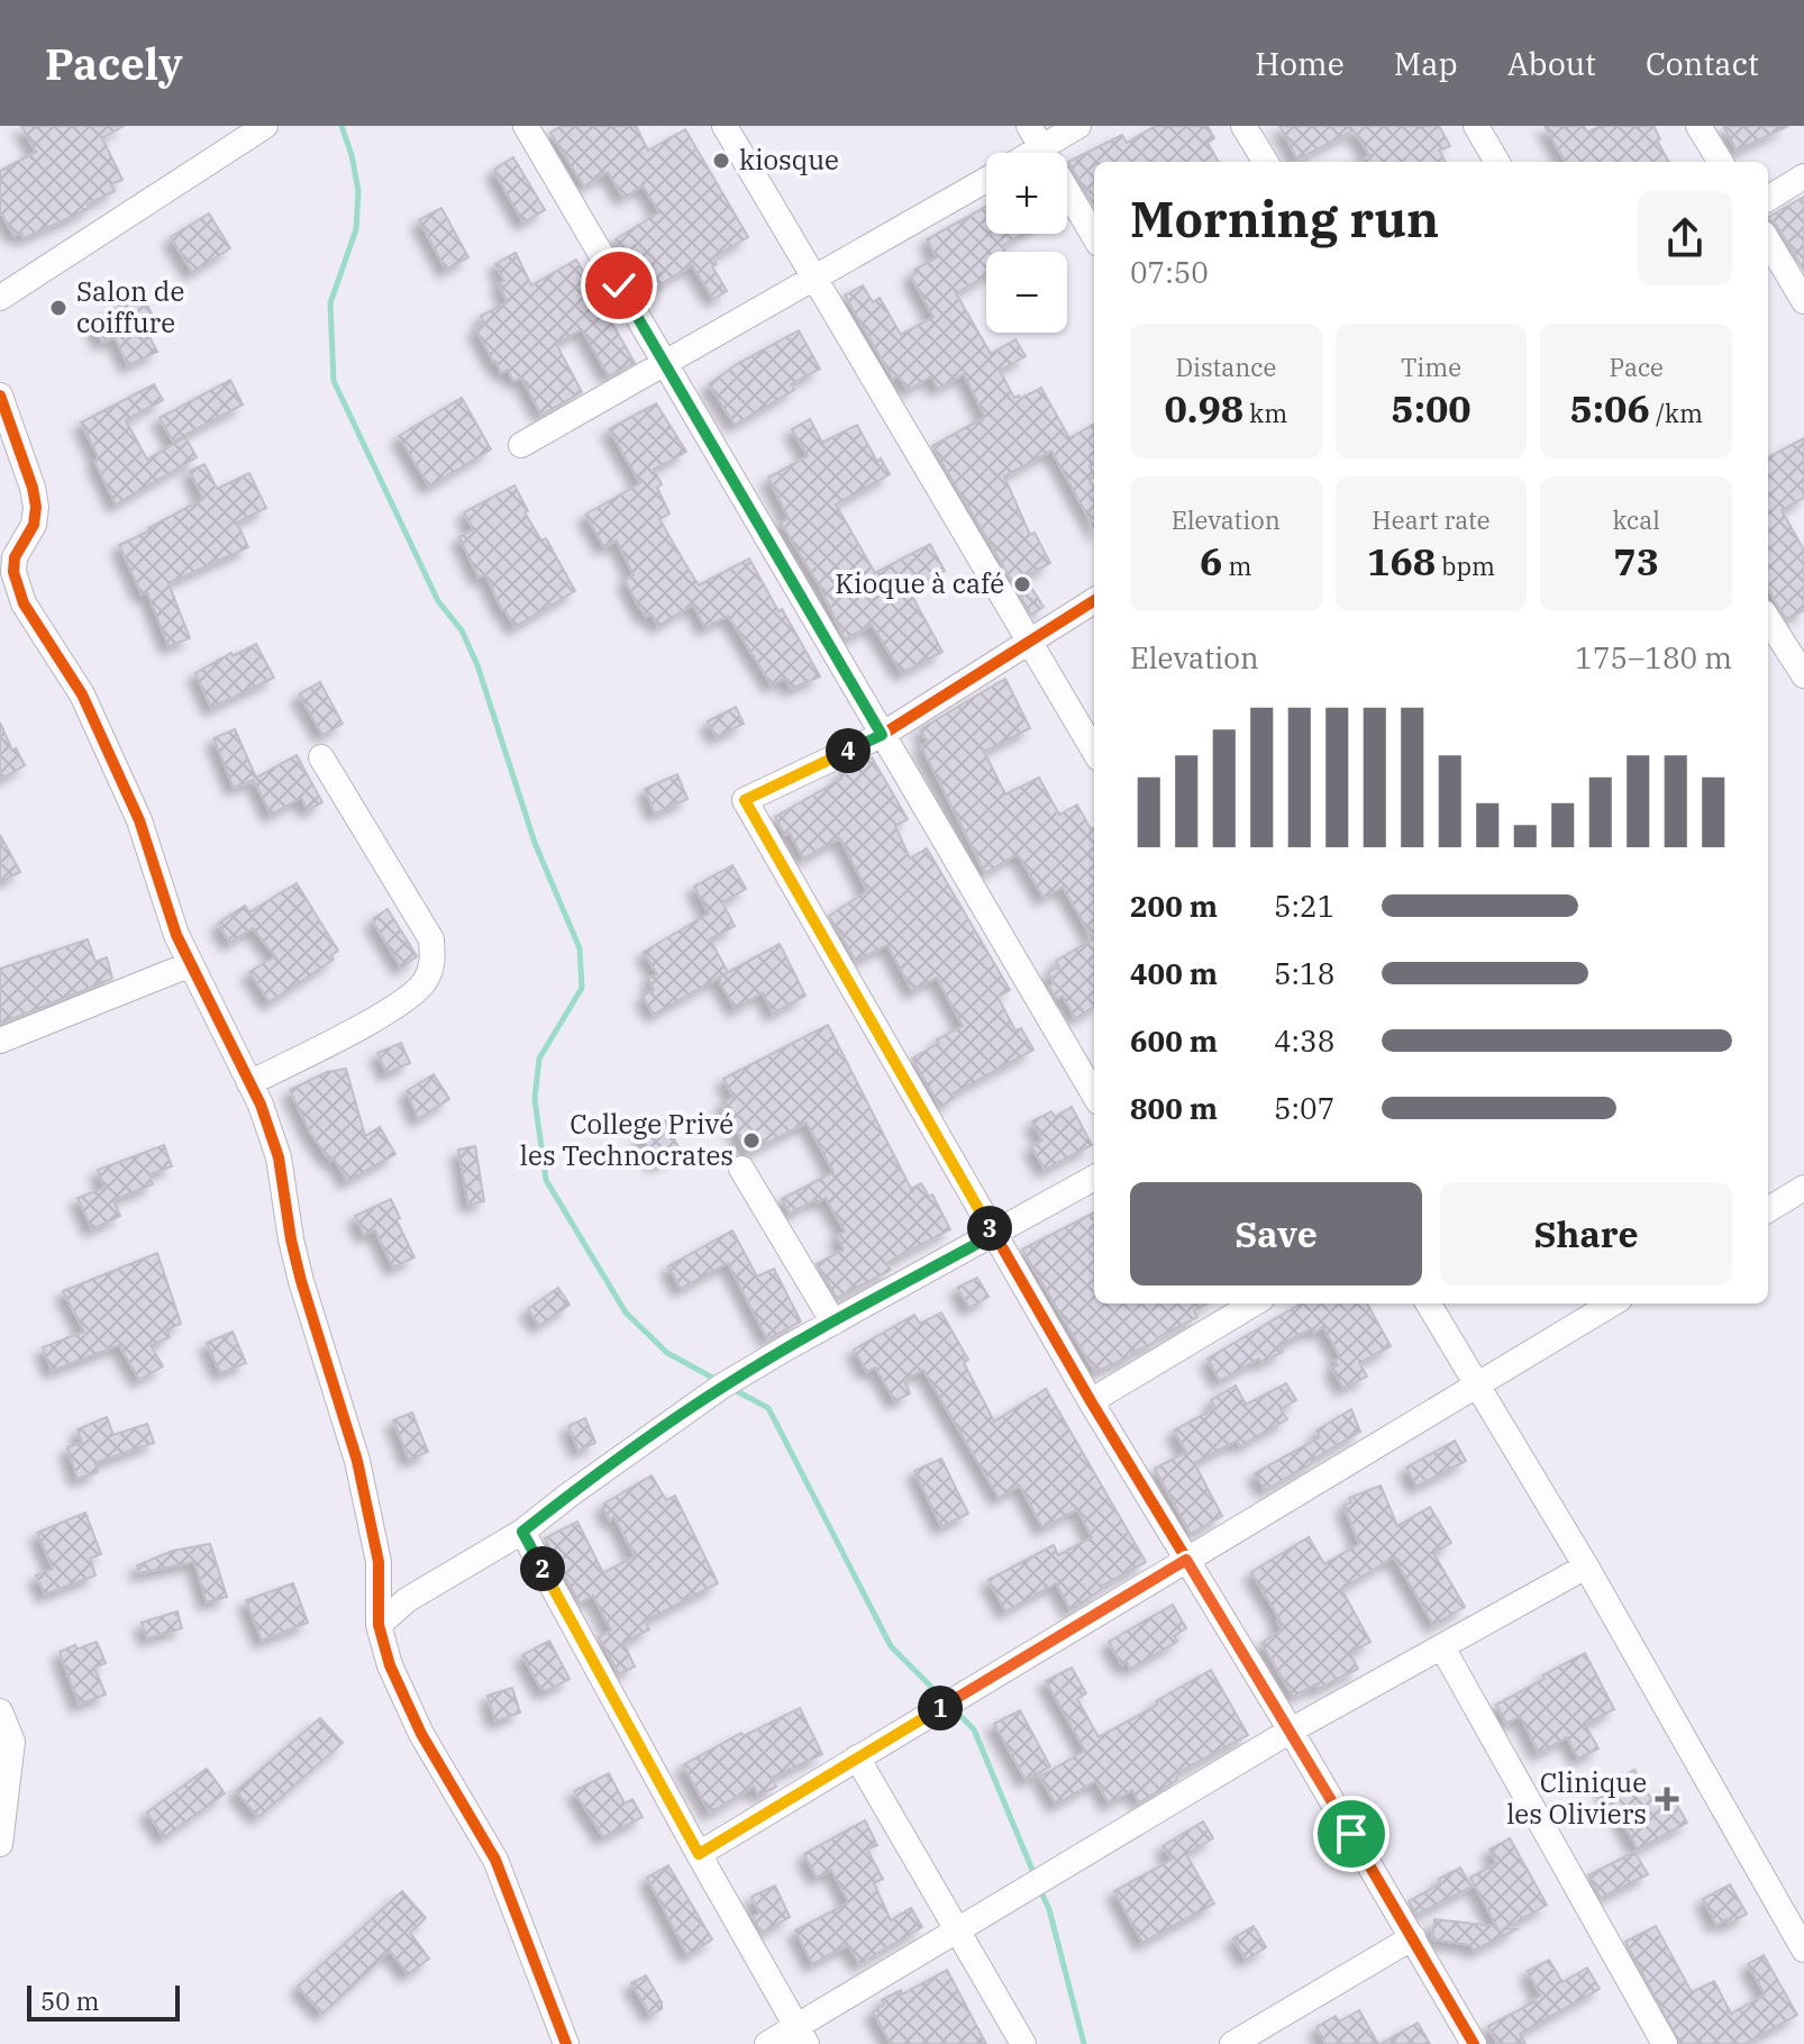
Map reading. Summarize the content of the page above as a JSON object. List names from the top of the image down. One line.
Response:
{"places":{"other":["kiosque","Salon de coiffure","Kioque à café","College Privé les Technocrates"],"health":["Clinique les Oliviers"]},"scale_bar":"50 m","page":{"header":"Pacely","nav":["Home","Map","About","Contact"],"map_buttons":["+","−"],"heading":["Morning run","07:50"],"stats":[["Distance","0.98 km"],["Time","5:00"],["Pace","5:06 /km"],["Elevation","6 m"],["Heart rate","168 bpm"],["kcal","73"]],"chart":["Elevation","175–180 m"],"pins":["4","3","2","1"],"list":[{"name":"200 m","note":"5:21"},{"name":"400 m","note":"5:18"},{"name":"600 m","note":"4:38"},{"name":"800 m","note":"5:07"}],"buttons":["Save","Share"],"scale":"50 m"}}
